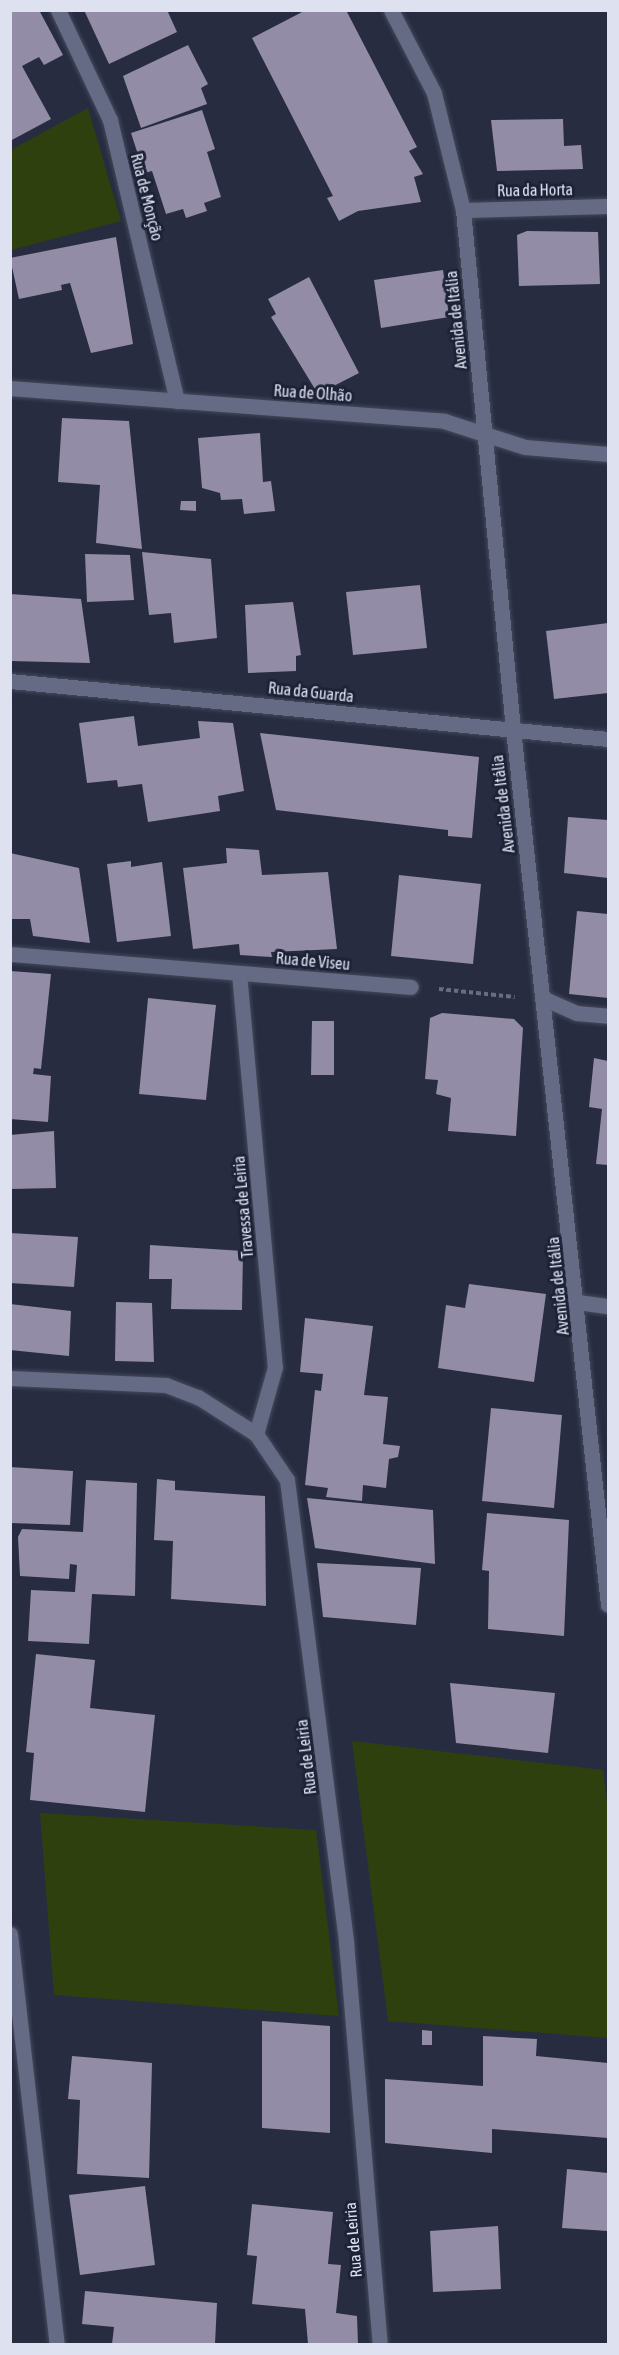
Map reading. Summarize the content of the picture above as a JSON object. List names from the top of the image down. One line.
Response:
{"streets":{"street":["Rua da Horta","Rua de Monção","Avenida de Itália","Rua de Olhão","Rua da Guarda","Rua de Viseu","Travessa de Leiria","Rua de Leiria"]},"crossings":[["Rua da Horta","Avenida de Itália"],["Rua de Monção","Rua de Olhão"],["Avenida de Itália","Rua de Olhão"],["Avenida de Itália","Rua da Guarda"],["Rua de Viseu","Travessa de Leiria"],["Travessa de Leiria","Rua de Leiria"]]}
